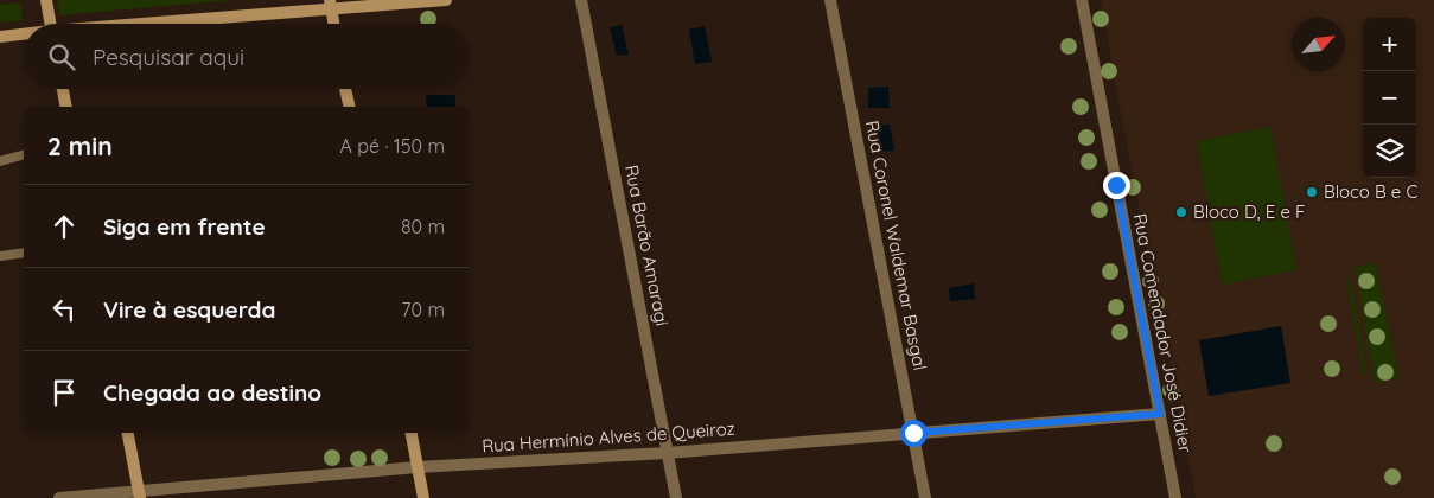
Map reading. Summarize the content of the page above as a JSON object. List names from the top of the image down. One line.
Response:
{"streets":{"street":["Rua Barão Amaragi","Rua Coronel Waldemar Basgal","Rua Comendador José Didier","Rua Hermínio Alves de Queiroz"]},"crossings":[["Rua Barão Amaragi","Rua Hermínio Alves de Queiroz"],["Rua Coronel Waldemar Basgal","Rua Hermínio Alves de Queiroz"],["Rua Comendador José Didier","Rua Hermínio Alves de Queiroz"]],"places":["Bloco B e C","Bloco D, E e F"],"north":"top right","page":{"map_buttons":["+","−"],"search":"Pesquisar aqui","heading":["2 min","A pé · 150 m"],"list":[["Siga em frente","80 m"],["Vire à esquerda","70 m"],"Chegada ao destino"]}}
